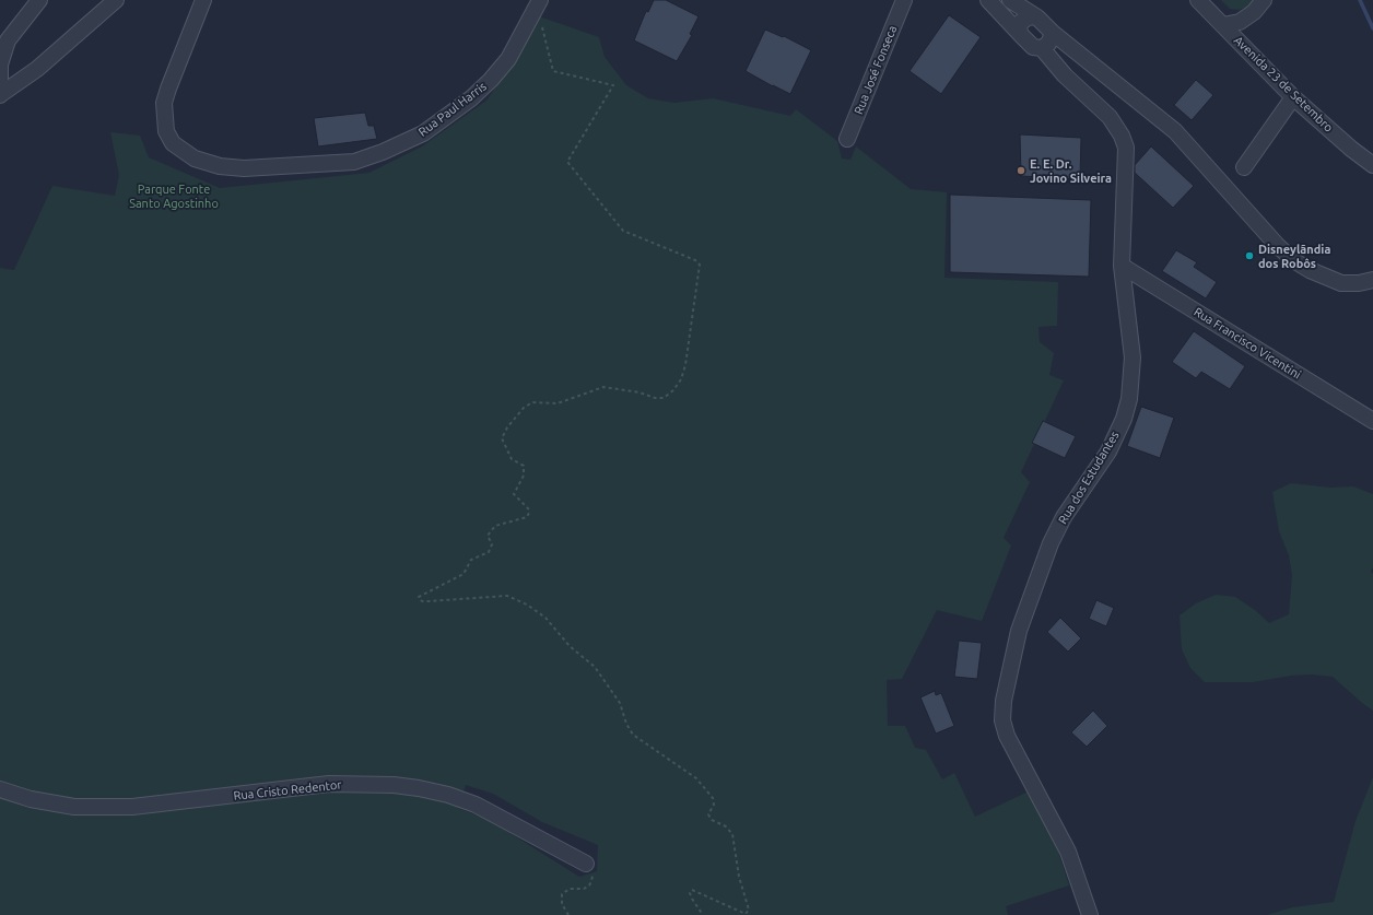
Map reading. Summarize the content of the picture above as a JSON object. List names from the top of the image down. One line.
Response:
{"streets":{"street":["Rua José Fonseca","Avenida 23 de Setembro","Rua Paul Harris","Rua Francisco Vicentini","Rua dos Estudantes","Rua Cristo Redentor"]},"crossings":[["Rua Francisco Vicentini","Rua dos Estudantes"]],"parks":["Parque Fonte Santo Agostinho"],"places":["E. E. Dr. Jovino Silveira","Disneylãndia dos Robôs"]}
